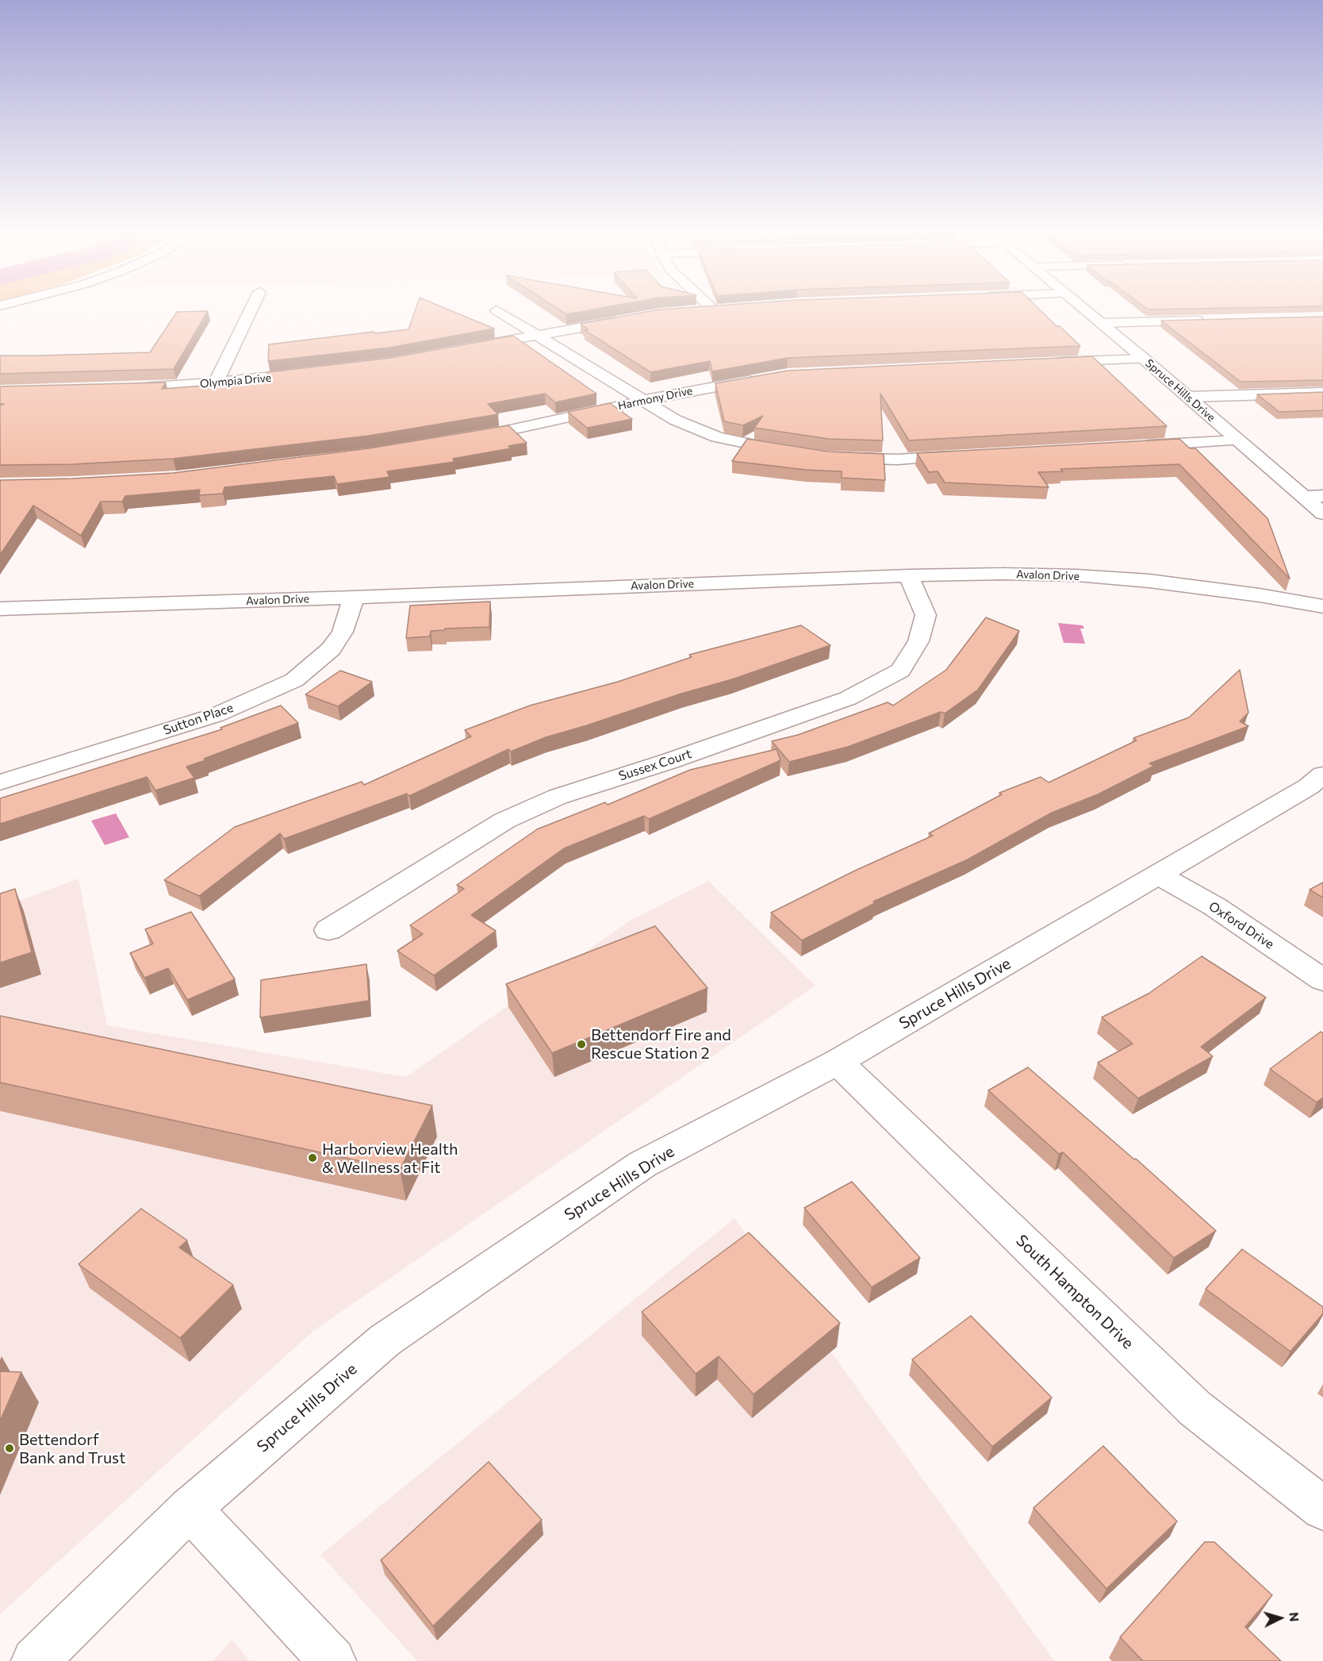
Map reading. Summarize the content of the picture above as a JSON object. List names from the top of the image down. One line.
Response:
{"streets":{"street":["Olympia Drive","Spruce Hills Drive","Harmony Drive","Avalon Drive","Sutton Place","Sussex Court","Oxford Drive","South Hampton Drive"]},"crossings":[["Spruce Hills Drive","Oxford Drive"],["Spruce Hills Drive","South Hampton Drive"],["Avalon Drive","Sutton Place"],["Avalon Drive","Sussex Court"]],"places":["Bettendorf Fire and Rescue Station 2","Harborview Health & Wellness at Fit","Bettendorf Bank and Trust"],"north":"right"}
